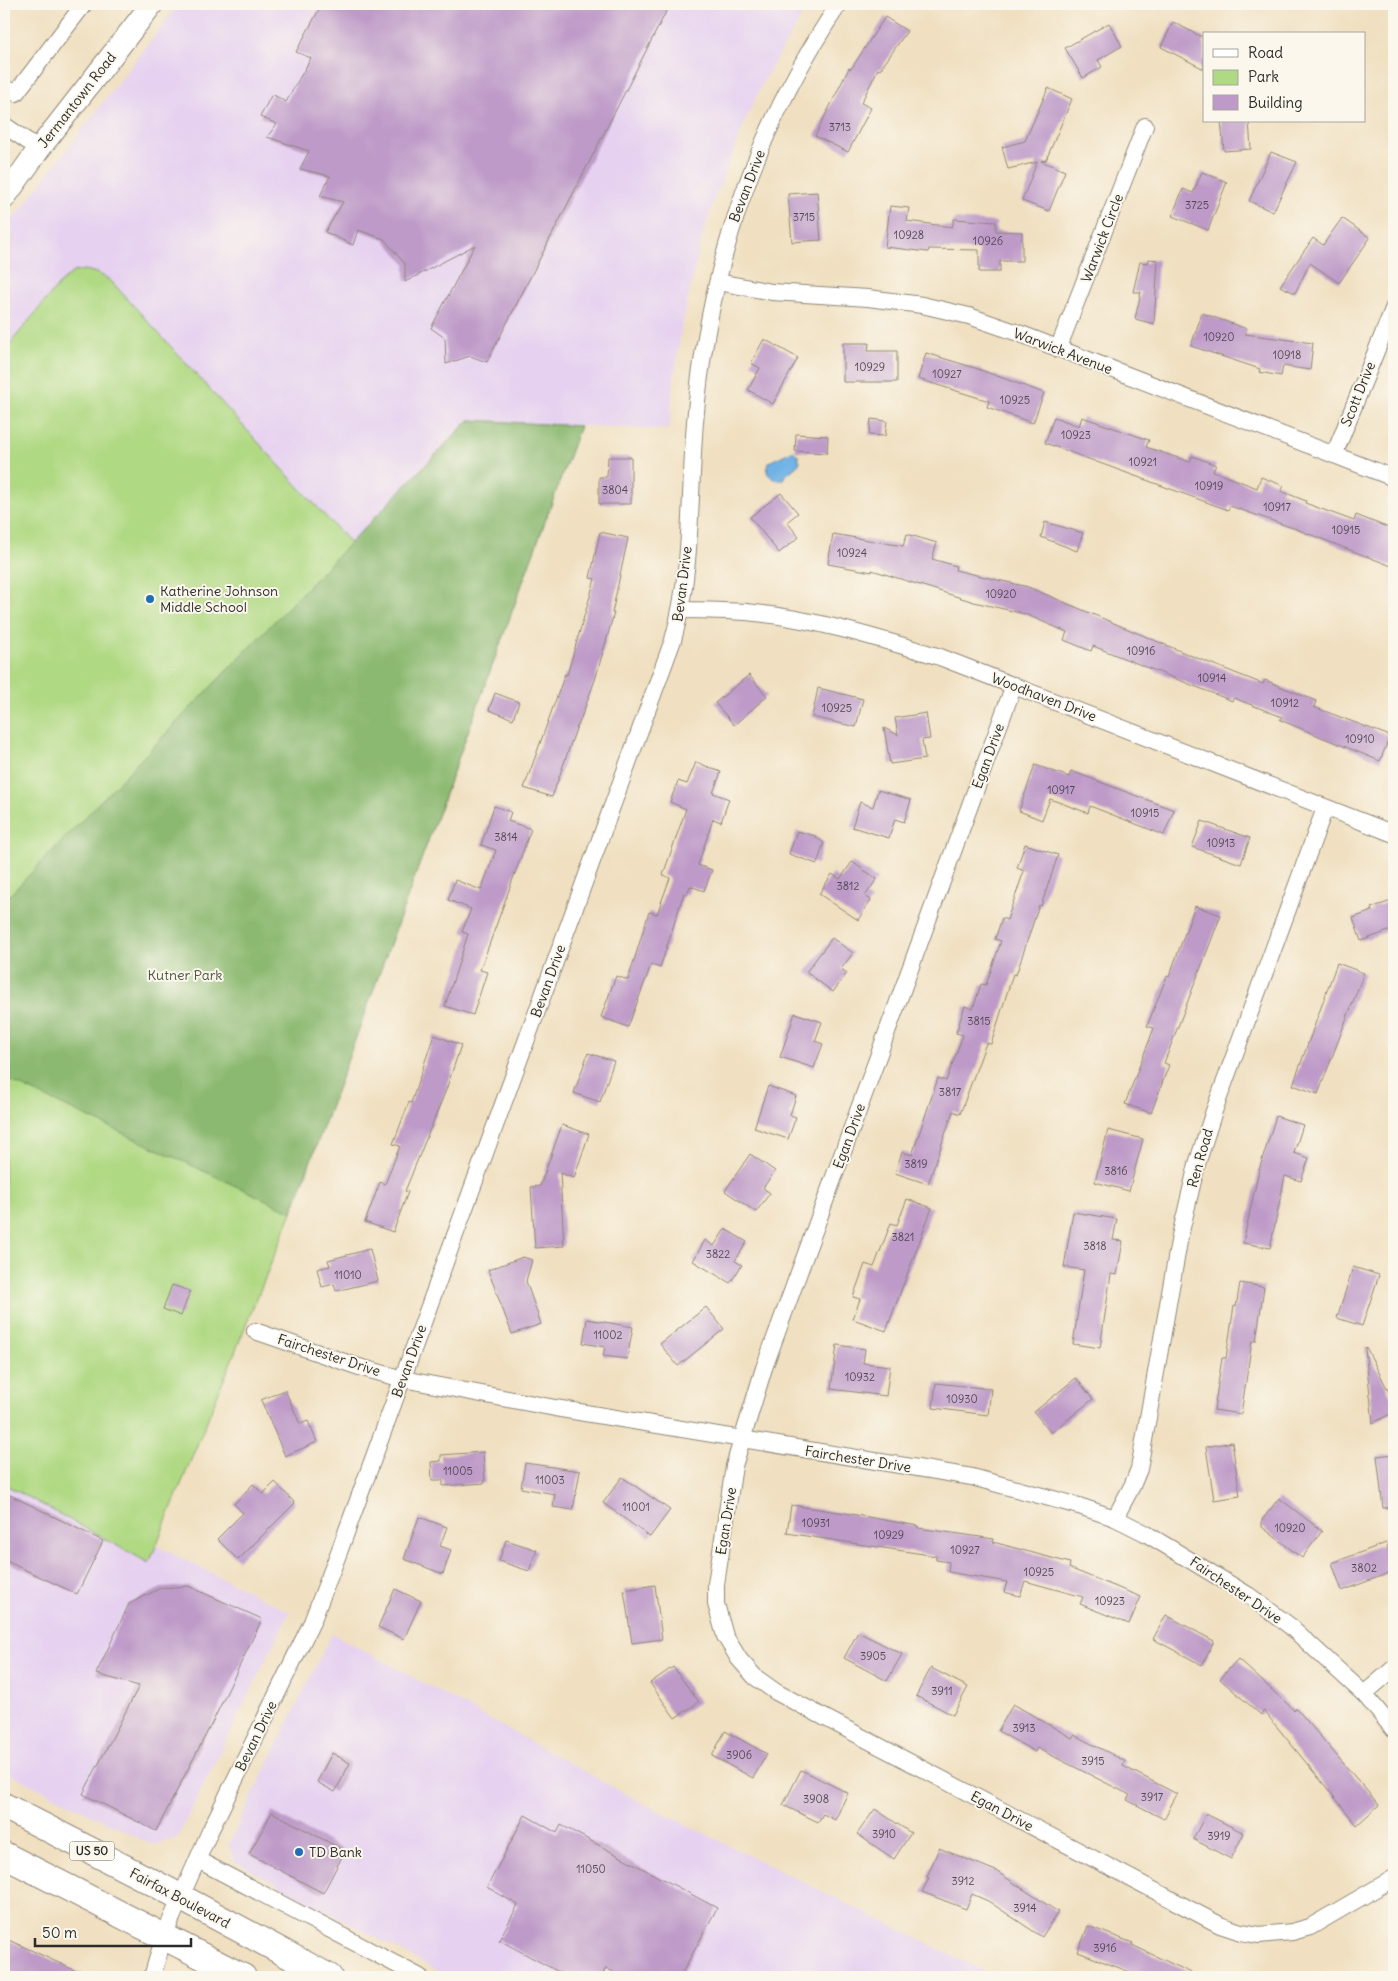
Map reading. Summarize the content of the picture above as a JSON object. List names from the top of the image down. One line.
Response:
{"streets":{"main road":["Jermantown Road","US 50","Fairfax Boulevard"],"street":["Bevan Drive","Warwick Circle","Warwick Avenue","Scott Drive","Woodhaven Drive","Egan Drive","Ren Road","Fairchester Drive"]},"crossings":[["Bevan Drive","Warwick Avenue"],["Bevan Drive","Woodhaven Drive"],["Bevan Drive","Fairchester Drive"],["Bevan Drive","Fairfax Boulevard"],["Warwick Circle","Warwick Avenue"],["Warwick Avenue","Scott Drive"],["Woodhaven Drive","Egan Drive"],["Woodhaven Drive","Ren Road"],["Egan Drive","Fairchester Drive"],["Ren Road","Fairchester Drive"]],"parks":["Kutner Park"],"places":["Katherine Johnson Middle School","TD Bank"],"house_numbers":["3713","3725","3715","10928","10926","10920","10918","10929","10927","10925","10923","10921","10919","3804","10917","10915","10924","10920","10916","10914","10912","10925","10910","10917","10915","3814","10913","3812","3815","3817","3819","3816","3821","3818","3822","11010","11002","10932","10930","11005","11003","11001","10931","10920","10929","10927","3802","10925","10923","3905","3911","3913","3906","3915","3917","3908","3910","3919","11050","3912","3914","3916"],"legend":["Road","Park","Building"],"scale_bar":"50 m"}
